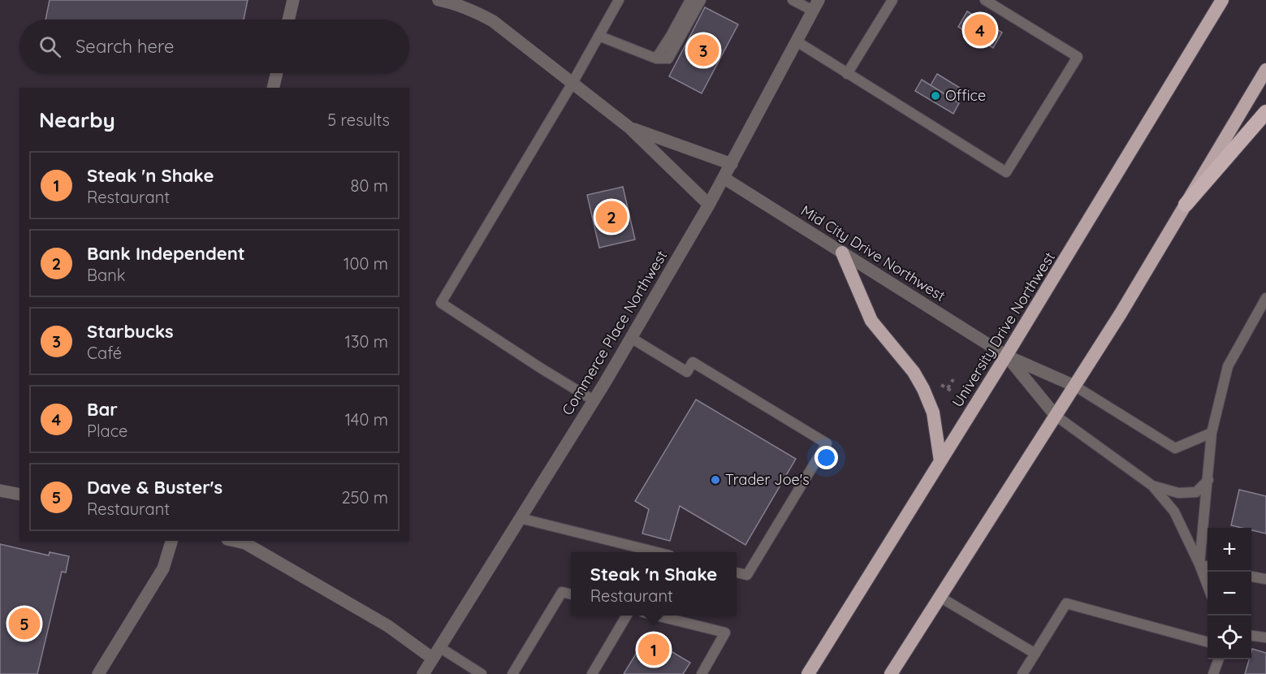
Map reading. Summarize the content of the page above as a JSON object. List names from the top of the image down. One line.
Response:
{"streets":{"highway":["University Drive Northwest"],"street":["Mid City Drive Northwest","Commerce Place Northwest"]},"crossings":[["Mid City Drive Northwest","University Drive Northwest"],["Mid City Drive Northwest","Commerce Place Northwest"]],"places":["Office","Trader Joe's"],"page":{"pins":["4","3","2","5","1"],"search":"Search here","heading":["Nearby","5 results"],"list":[{"mark":"1","name":"Steak 'n Shake","note":"Restaurant","value":"80 m"},{"mark":"2","name":"Bank Independent","note":"Bank","value":"100 m"},{"mark":"3","name":"Starbucks","note":"Café","value":"130 m"},{"mark":"4","name":"Bar","note":"Place","value":"140 m"},{"mark":"5","name":"Dave & Buster's","note":"Restaurant","value":"250 m"}],"map_buttons":["+","−"],"popup":["Steak 'n Shake","Restaurant"]}}
